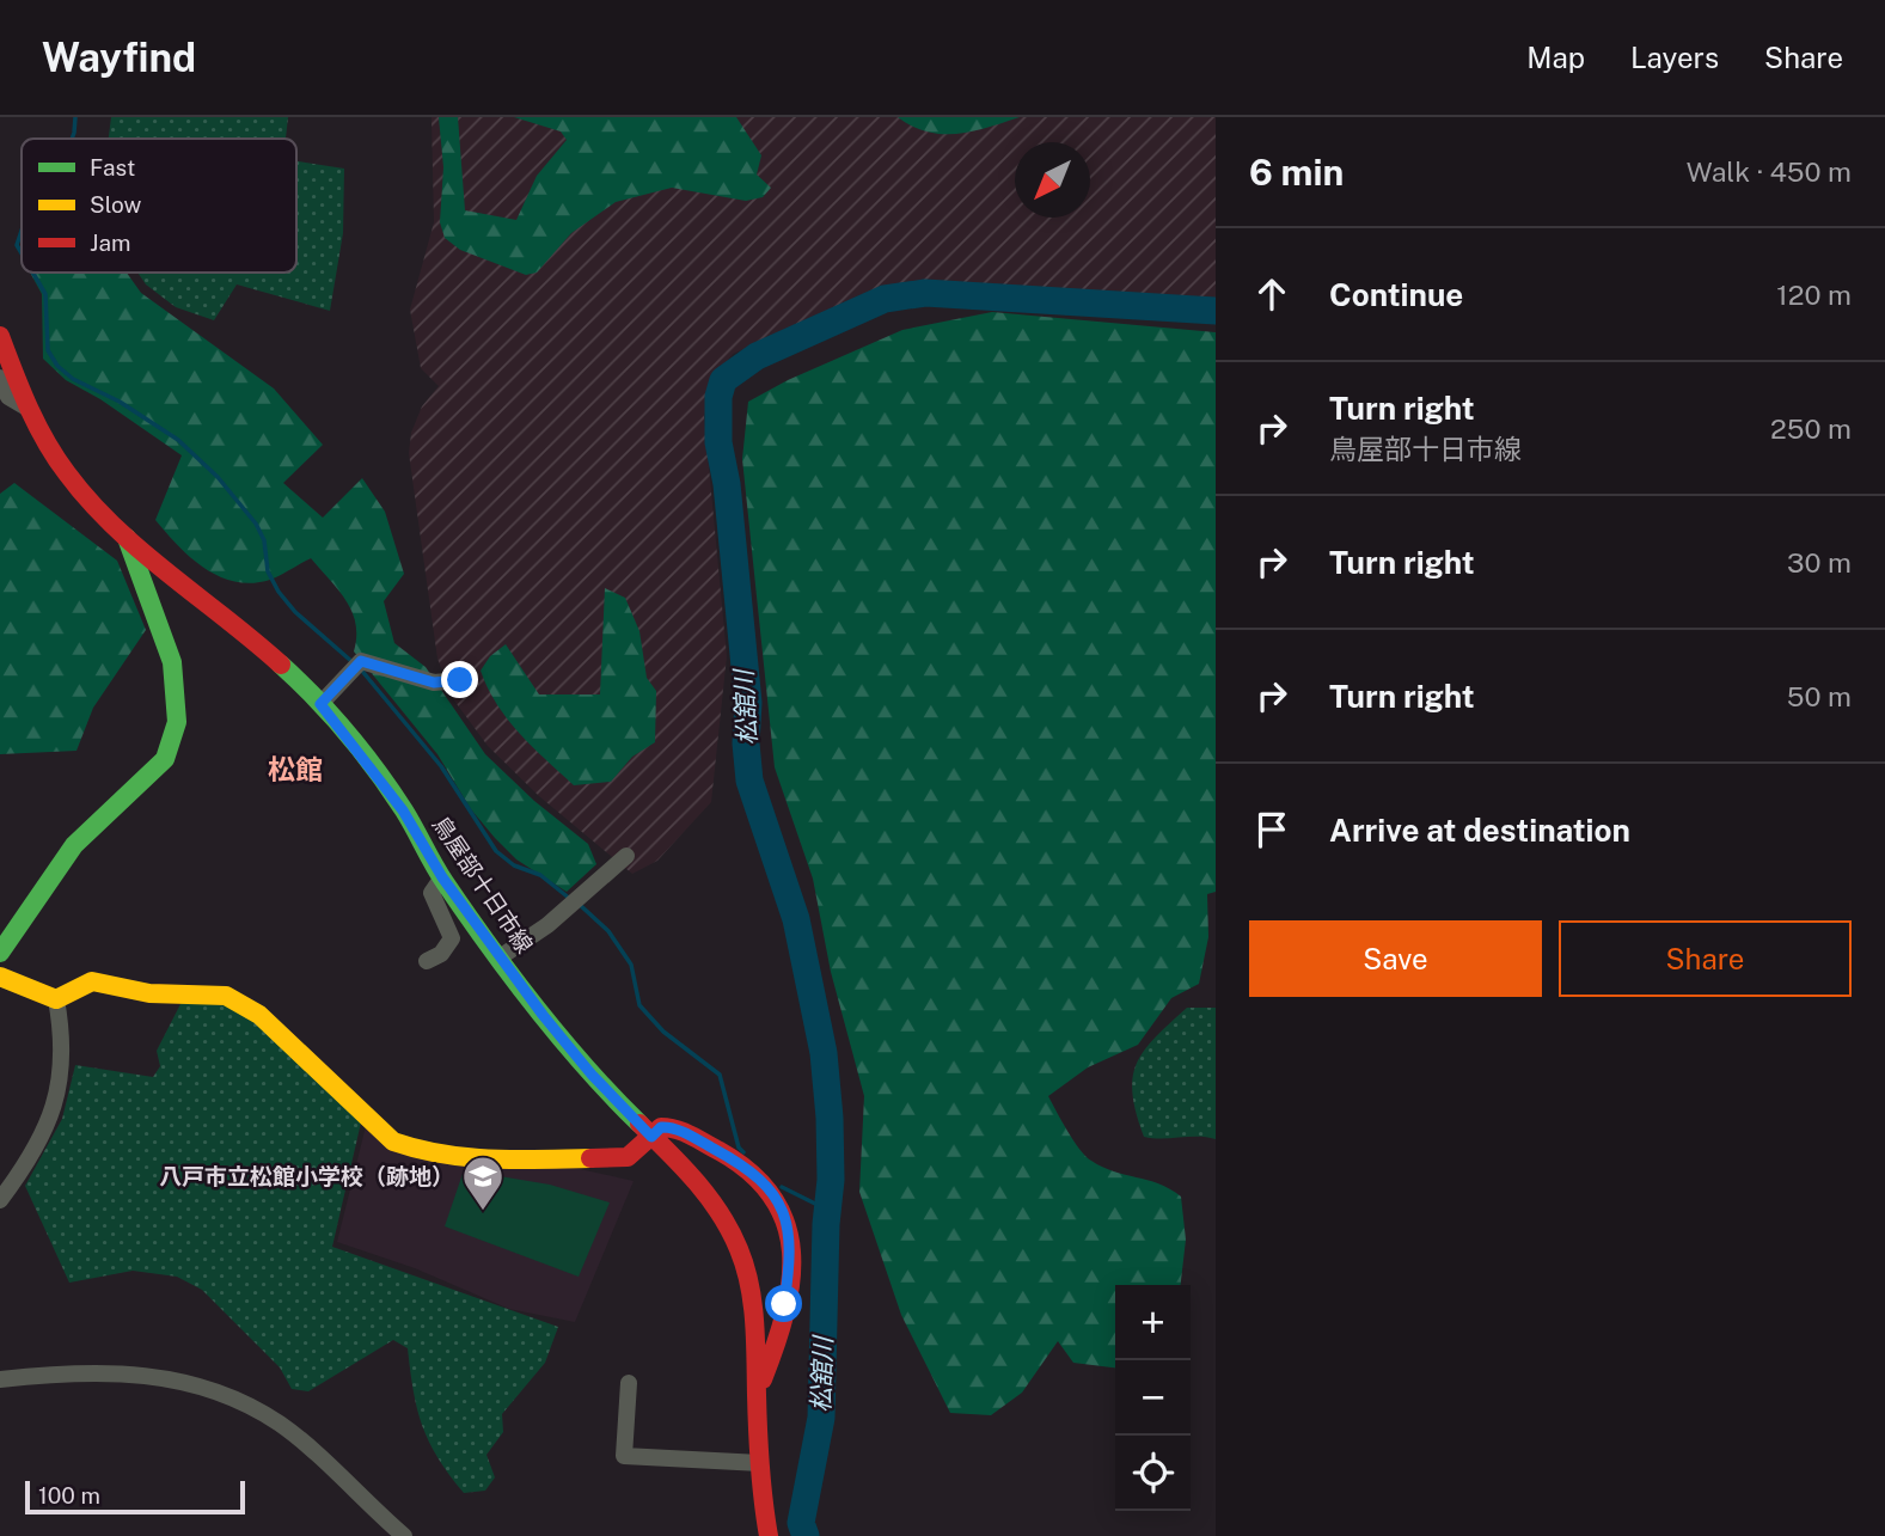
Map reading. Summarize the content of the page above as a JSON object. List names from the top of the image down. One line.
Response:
{"streets":{"street":["鳥屋部十日市線"]},"districts":["松館"],"water":["松舘川"],"places":{"school or university":["八戸市立松館小学校（跡地）"]},"legend":["Fast","Slow","Jam"],"scale_bar":"100 m","north":"bottom left","page":{"header":"Wayfind","nav":["Map","Layers","Share"],"heading":["6 min","Walk · 450 m"],"list":[["Continue","120 m"],["Turn right","鳥屋部十日市線","250 m"],["Turn right","30 m"],["Turn right","50 m"],"Arrive at destination"],"buttons":["Save","Share"],"map_buttons":["+","−"],"scale":"100 m"}}
